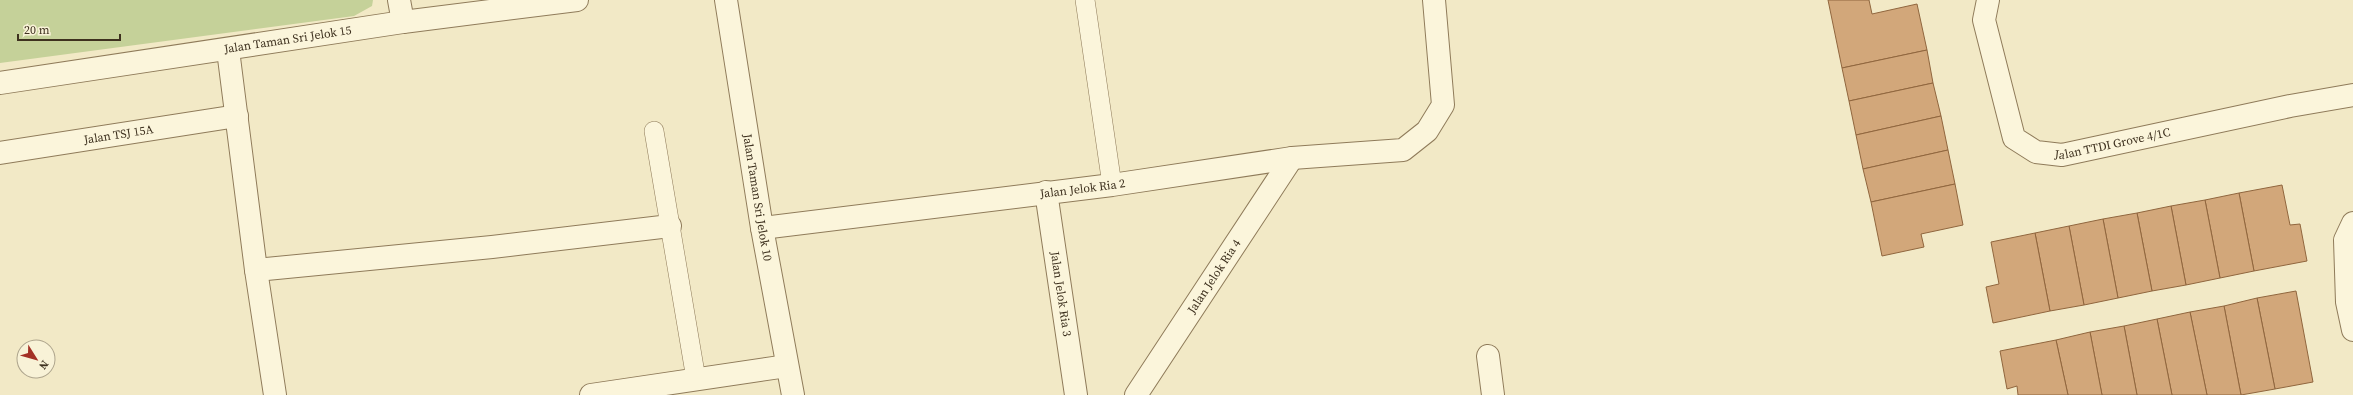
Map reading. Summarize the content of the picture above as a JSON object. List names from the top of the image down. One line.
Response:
{"streets":{"street":["Jalan Taman Sri Jelok 15","Jalan TSJ 15A","Jalan TTDI Grove 4/1C","Jalan Jelok Ria 2","Jalan Taman Sri Jelok 10","Jalan Jelok Ria 4","Jalan Jelok Ria 3"]},"crossings":[["Jalan Jelok Ria 2","Jalan Taman Sri Jelok 10"],["Jalan Jelok Ria 2","Jalan Jelok Ria 4"],["Jalan Jelok Ria 2","Jalan Jelok Ria 3"]],"scale_bar":"20 m","north":"bottom right"}
